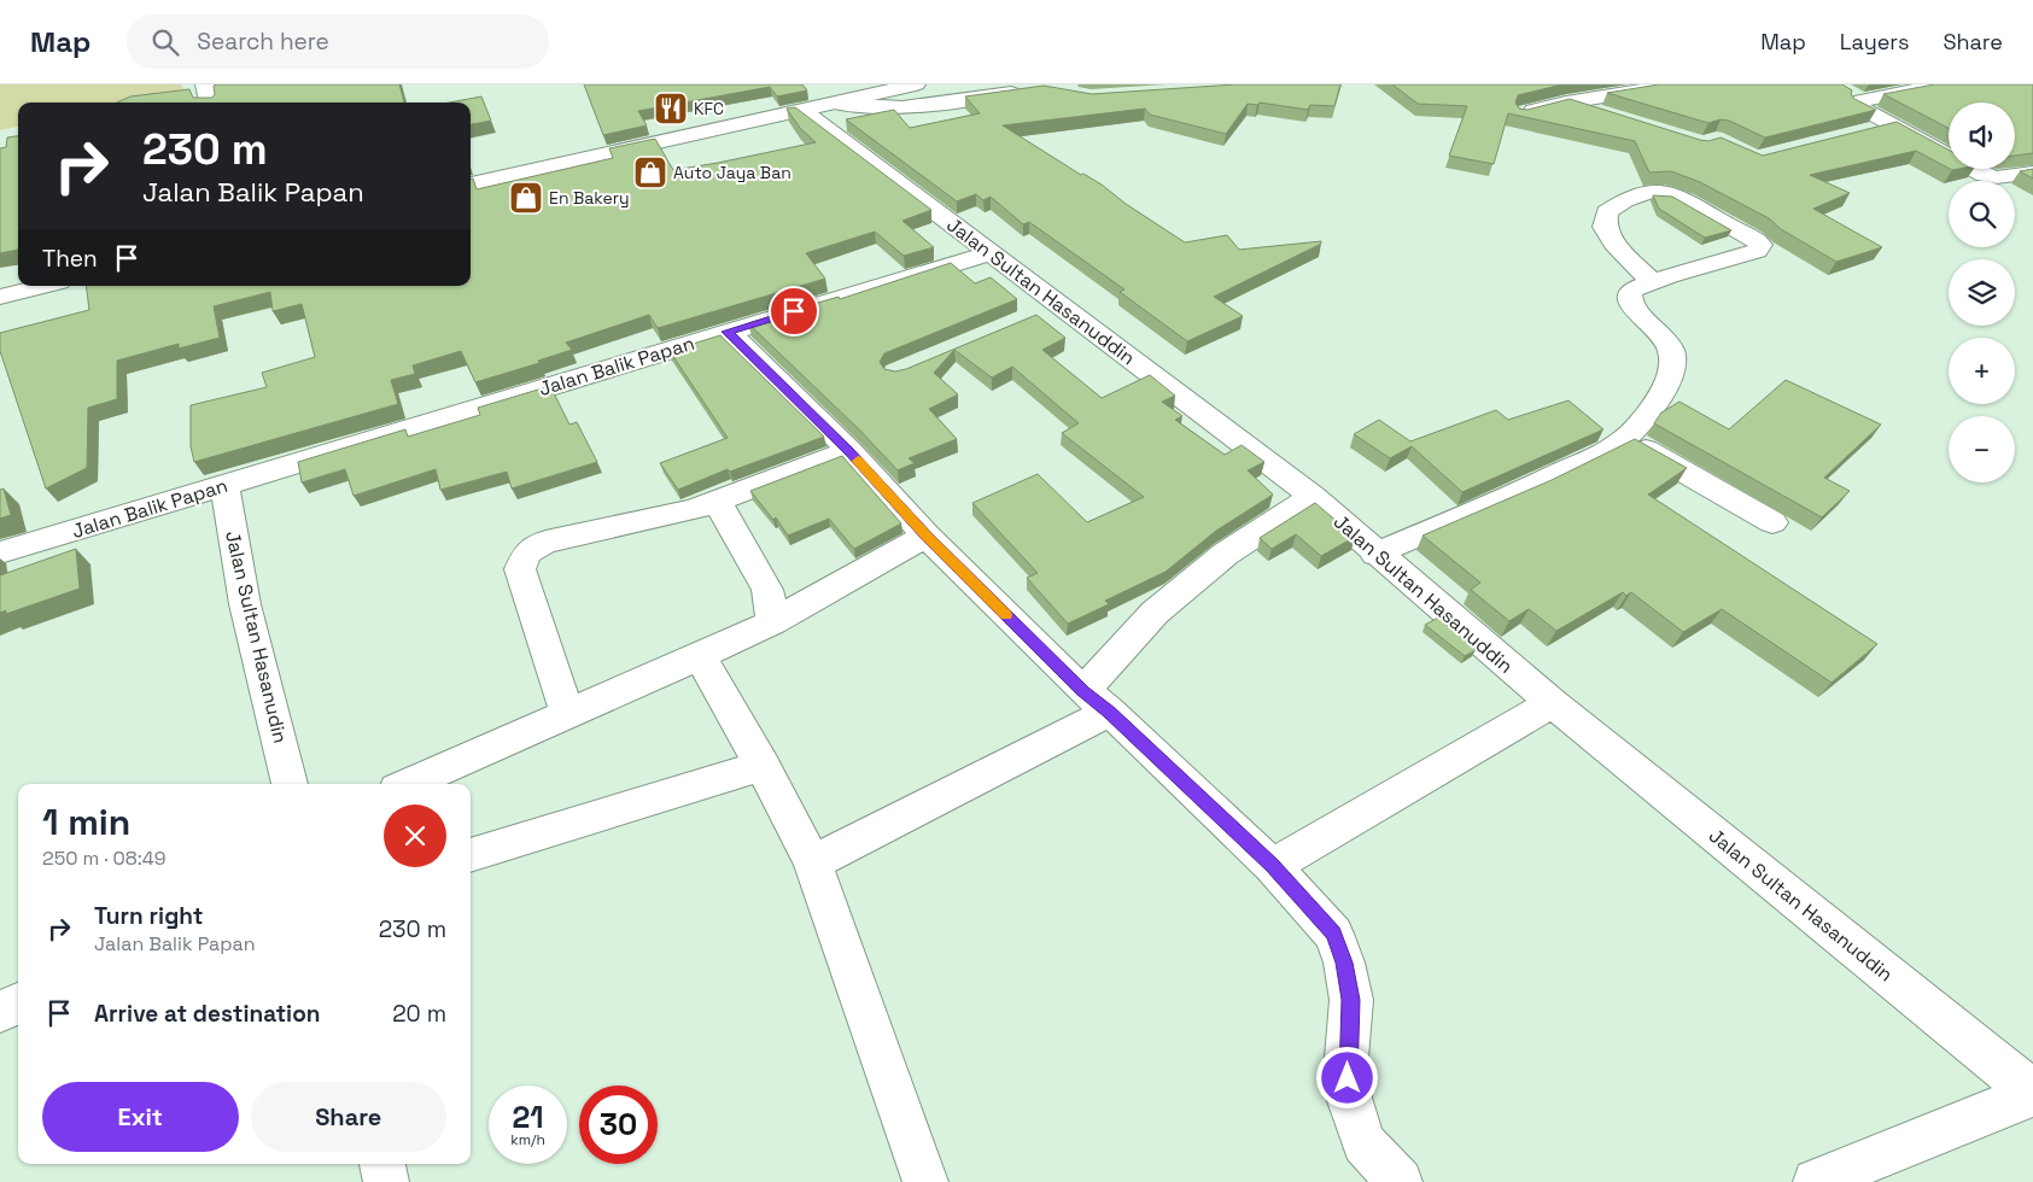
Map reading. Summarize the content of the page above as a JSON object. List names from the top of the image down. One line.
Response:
{"streets":{"main road":["Jalan Sultan Hasanuddin","Jalan Balik Papan","Jalan Sultan Hasanudin"]},"crossings":[["Jalan Sultan Hasanuddin","Jalan Balik Papan"],["Jalan Balik Papan","Jalan Sultan Hasanudin"]],"places":{"restaurant":["KFC"],"shop":["Auto Jaya Ban","En Bakery"]},"page":{"header":"Map","search":"Search here","nav":["Map","Layers","Share"],"map_buttons":["+","−"],"turn":["230 m","Jalan Balik Papan"],"then":"Then","heading":["1 min","250 m · 08:49"],"list":[{"name":"Turn right","note":"Jalan Balik Papan","value":"230 m"},{"name":"Arrive at destination","value":"20 m"}],"buttons":["Exit","Share"],"speed":"21 km/h","limit":"30"}}
